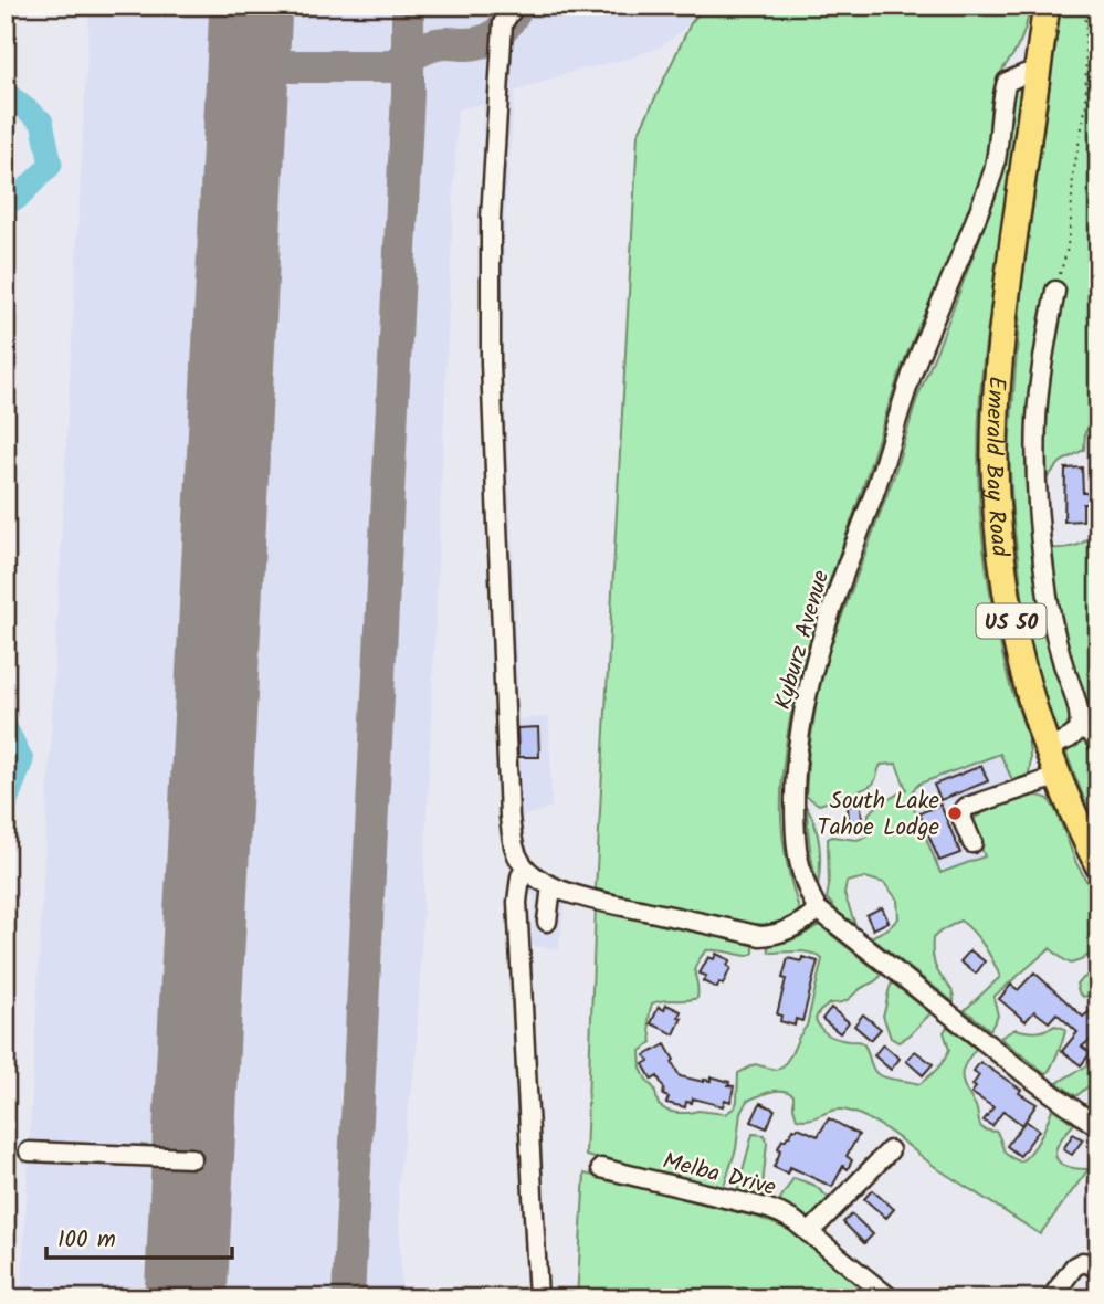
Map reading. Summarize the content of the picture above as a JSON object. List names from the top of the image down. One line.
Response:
{"streets":{"highway":["Emerald Bay Road","US 50"],"street":["Kyburz Avenue","Melba Drive"]},"crossings":[["Emerald Bay Road","Kyburz Avenue"]],"places":["South Lake Tahoe Lodge"],"scale_bar":"100 m"}
